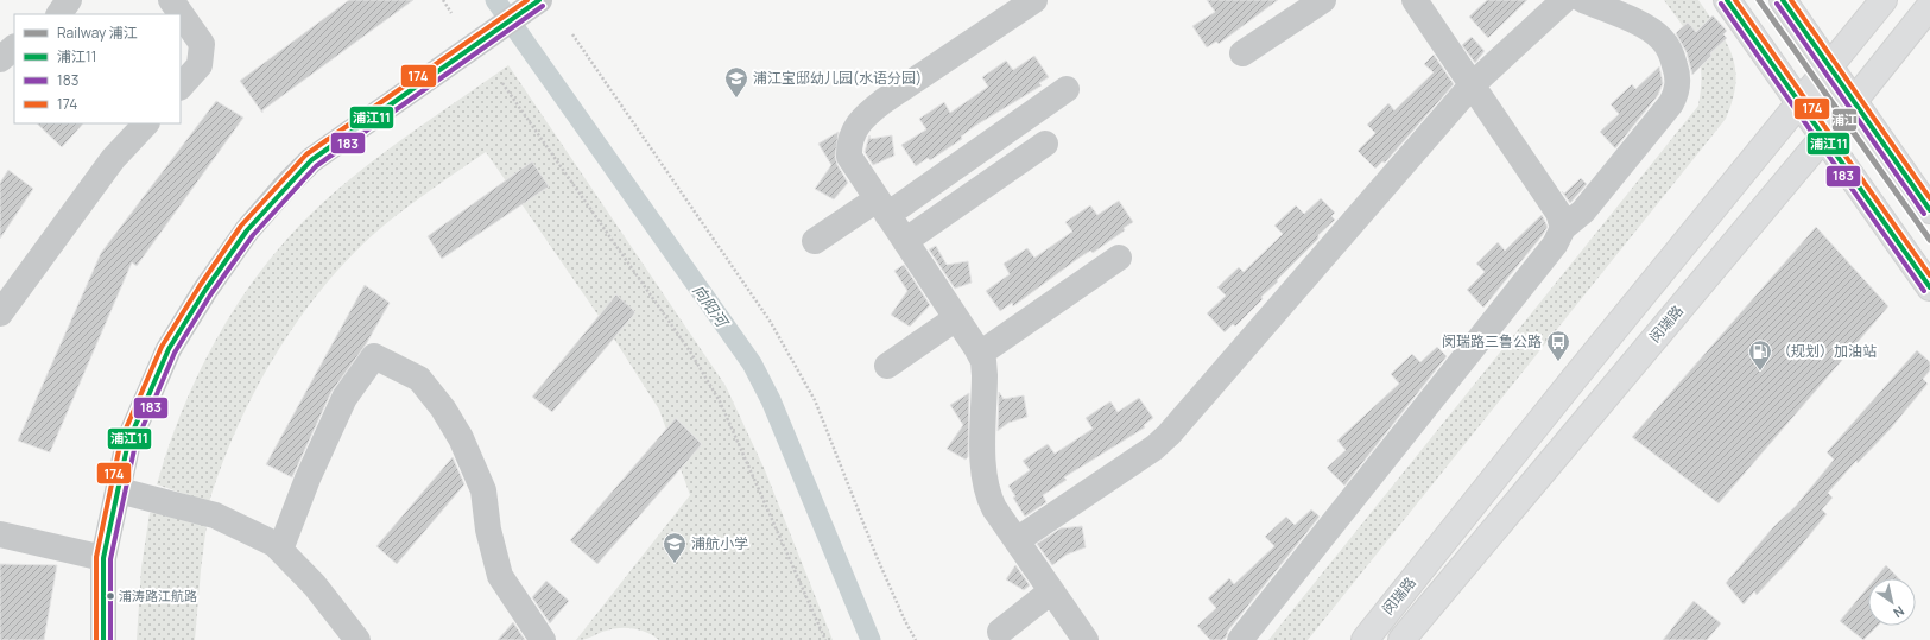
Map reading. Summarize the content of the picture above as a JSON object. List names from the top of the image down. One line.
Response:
{"streets":{"main road":["闵瑞路"]},"water":["向阳河"],"places":{"school or university":["浦江宝邸幼儿园(水语分园)","浦航小学"],"bus stop":["闵瑞路三鲁公路"],"fuel station":["（规划）加油站"],"other":["浦涛路江航路"]},"lines":["rail line 浦江","transit line 浦江11","transit line 174","transit line 183"],"legend":["Railway 浦江","浦江11","183","174"],"north":"bottom right"}
